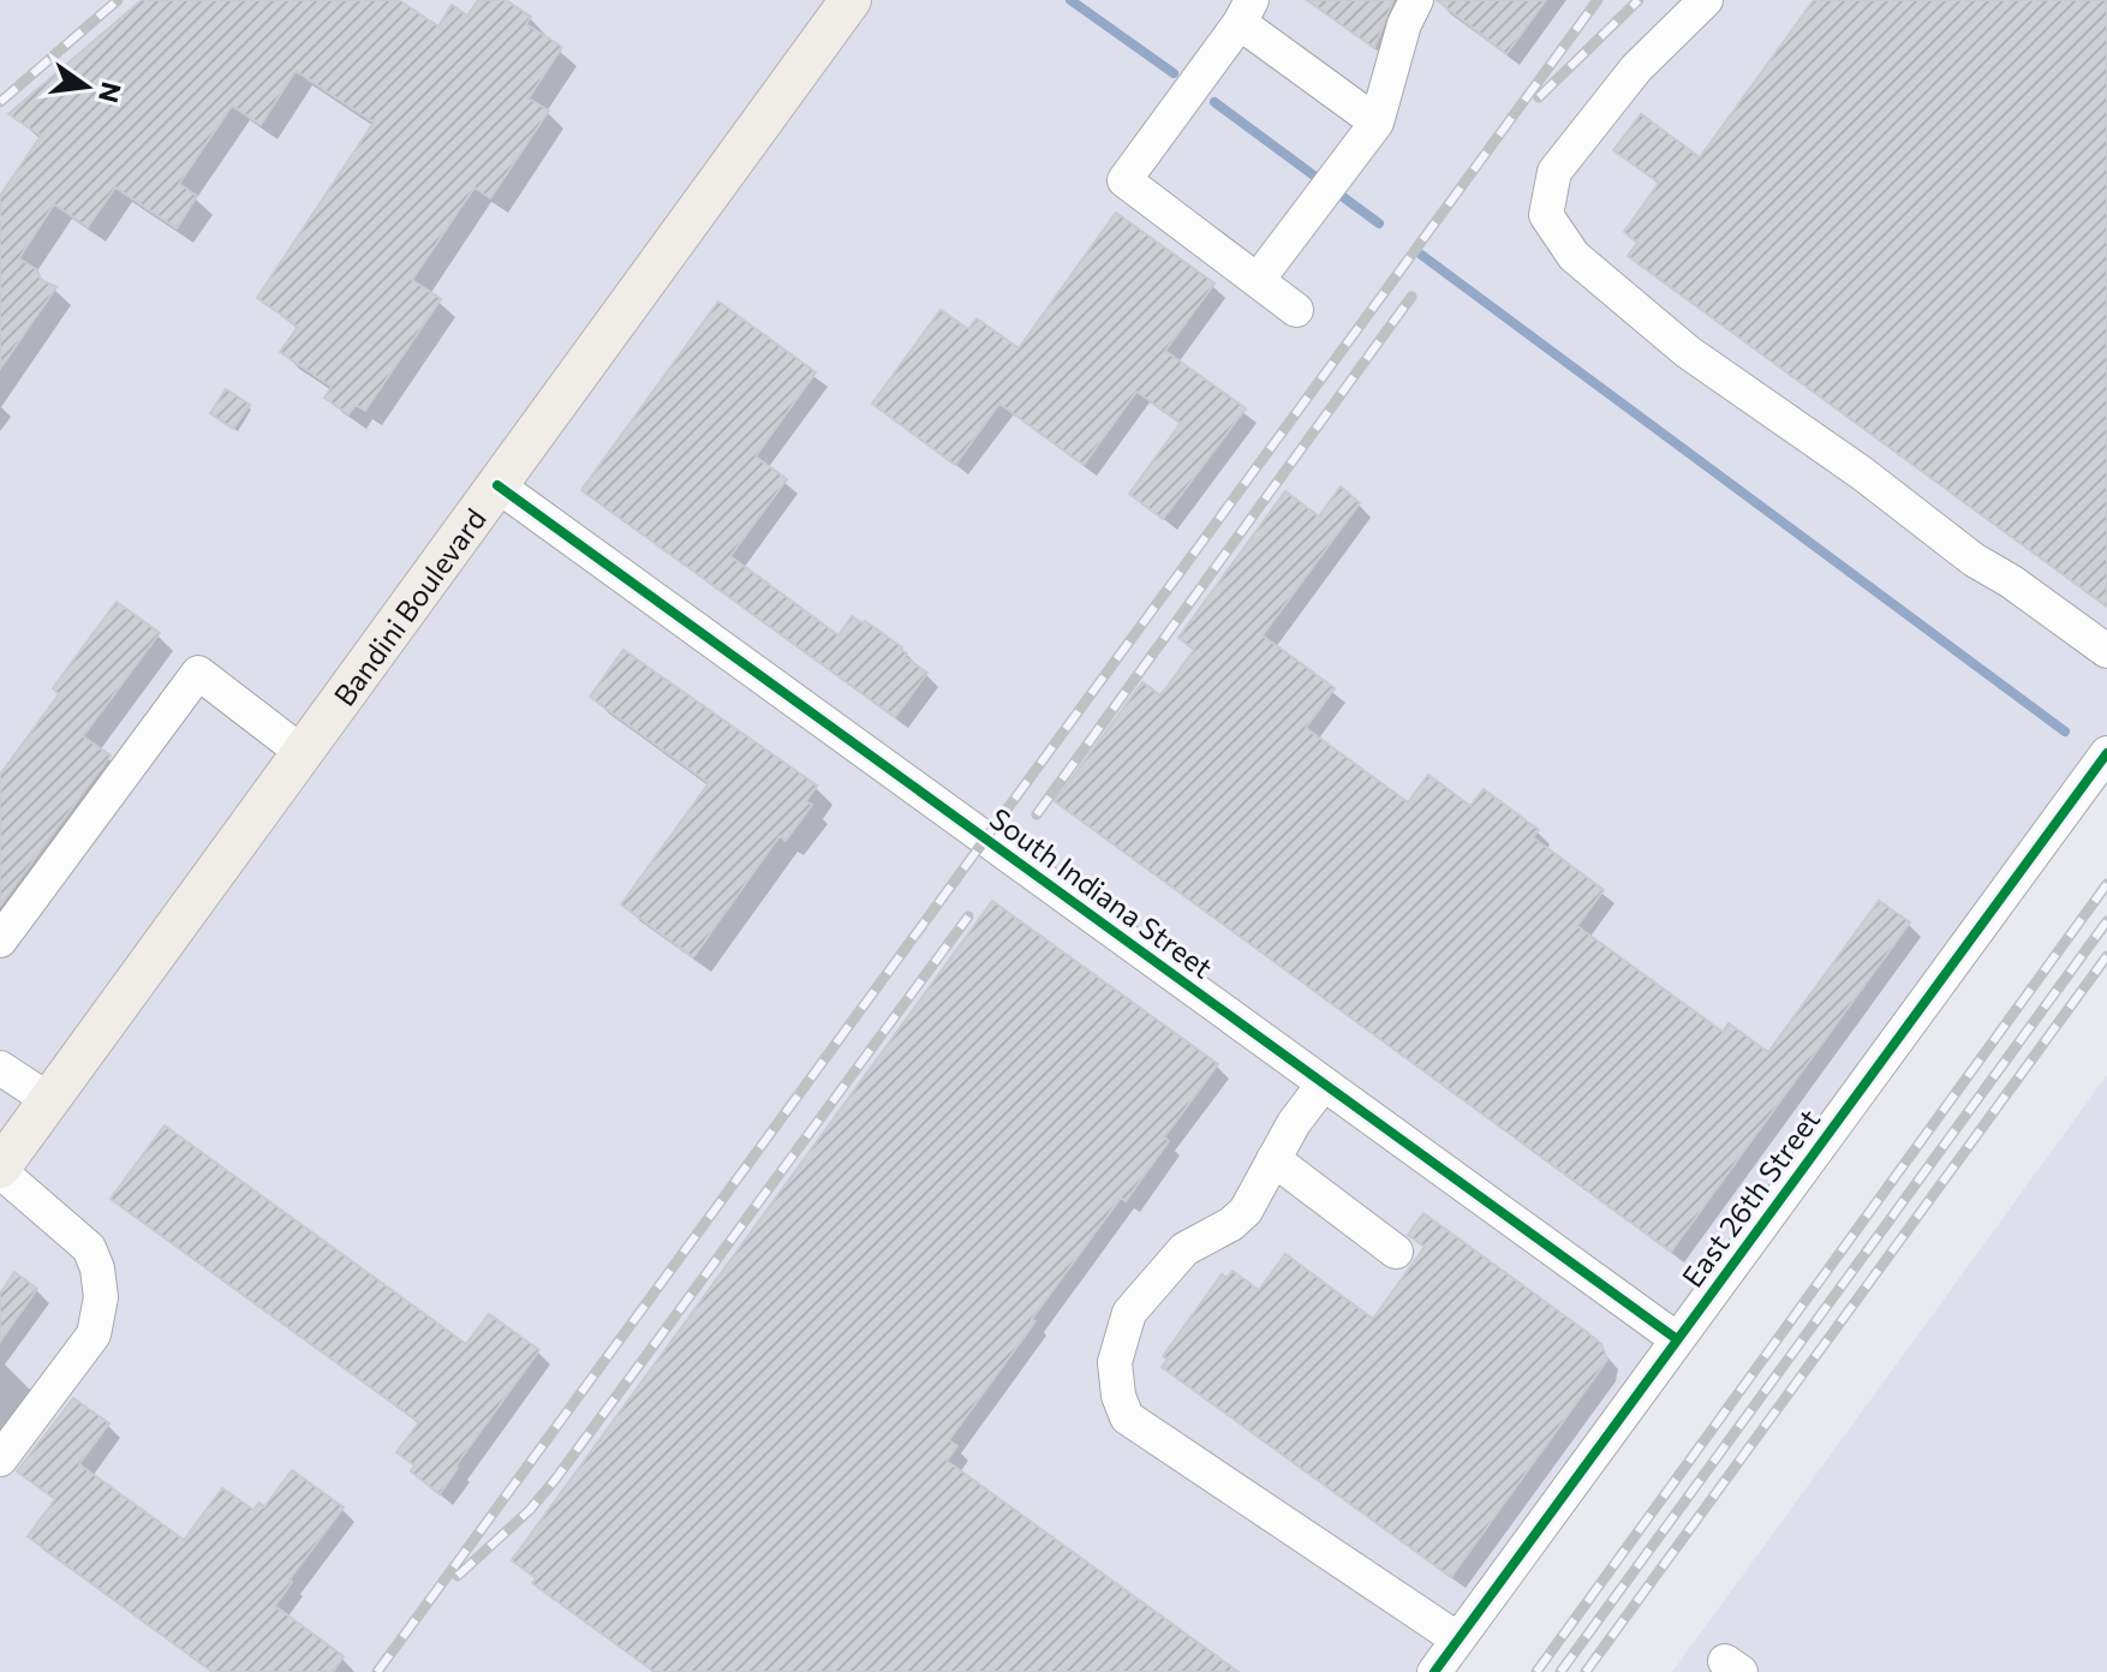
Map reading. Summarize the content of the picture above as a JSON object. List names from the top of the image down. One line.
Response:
{"streets":{"main road":["Bandini Boulevard"],"street":["South Indiana Street","East 26th Street"]},"crossings":[["Bandini Boulevard","South Indiana Street"],["South Indiana Street","East 26th Street"]],"north":"right"}
